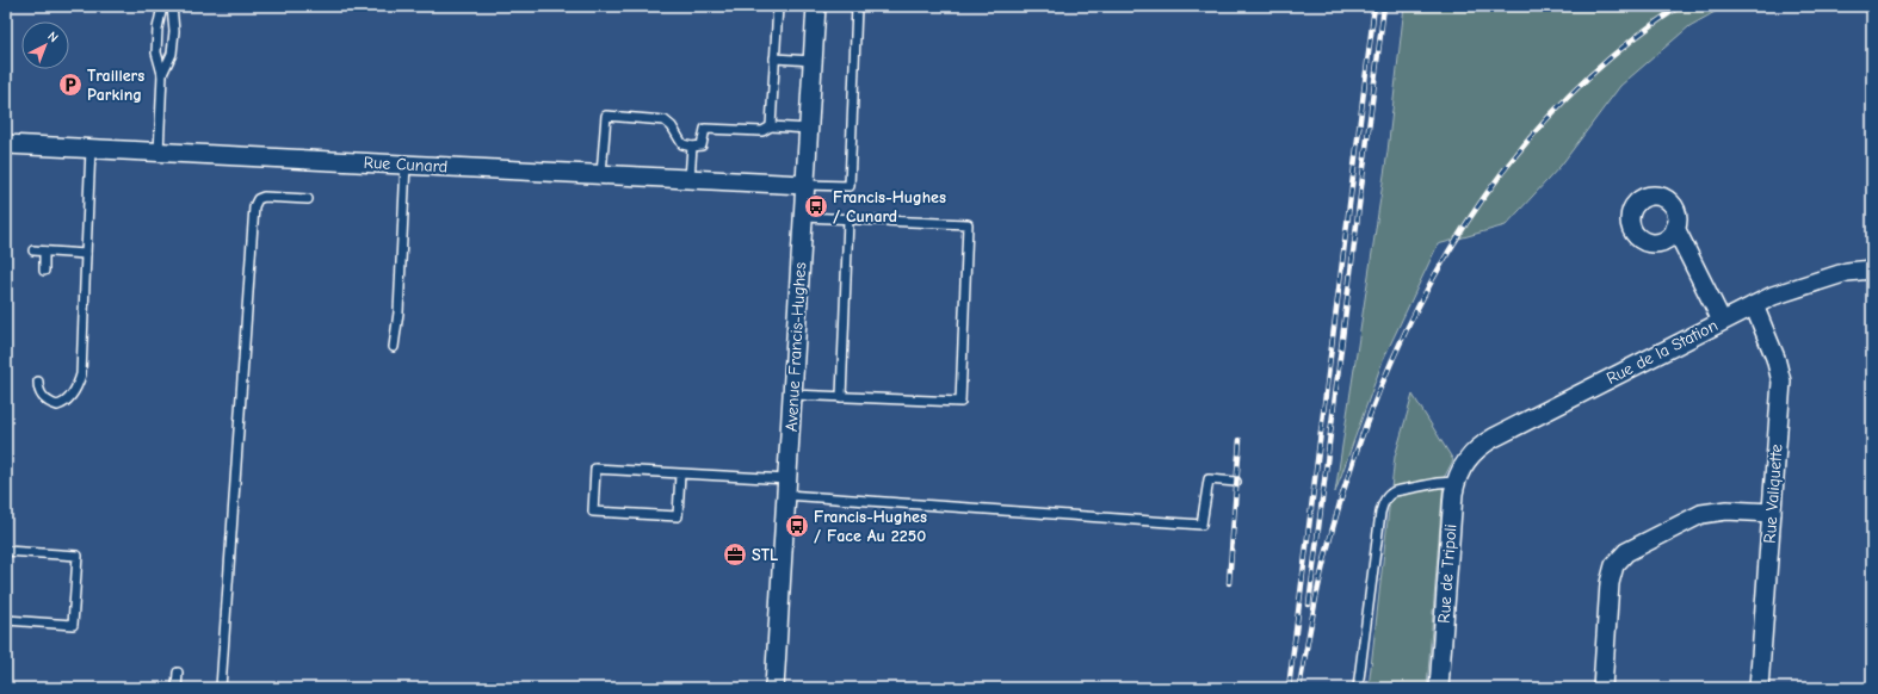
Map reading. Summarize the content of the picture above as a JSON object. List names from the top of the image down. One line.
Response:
{"streets":{"street":["Rue Cunard","Avenue Francis-Hughes","Rue de la Station","Rue Valiquette","Rue de Tripoli"]},"crossings":[["Rue Cunard","Avenue Francis-Hughes"],["Rue de la Station","Rue Valiquette"],["Rue de la Station","Rue de Tripoli"]],"places":{"parking":["Traillers Parking"],"bus stop":["Francis-Hughes / Cunard","Francis-Hughes / Face Au 2250"],"office":["STL"]},"north":"top right"}
